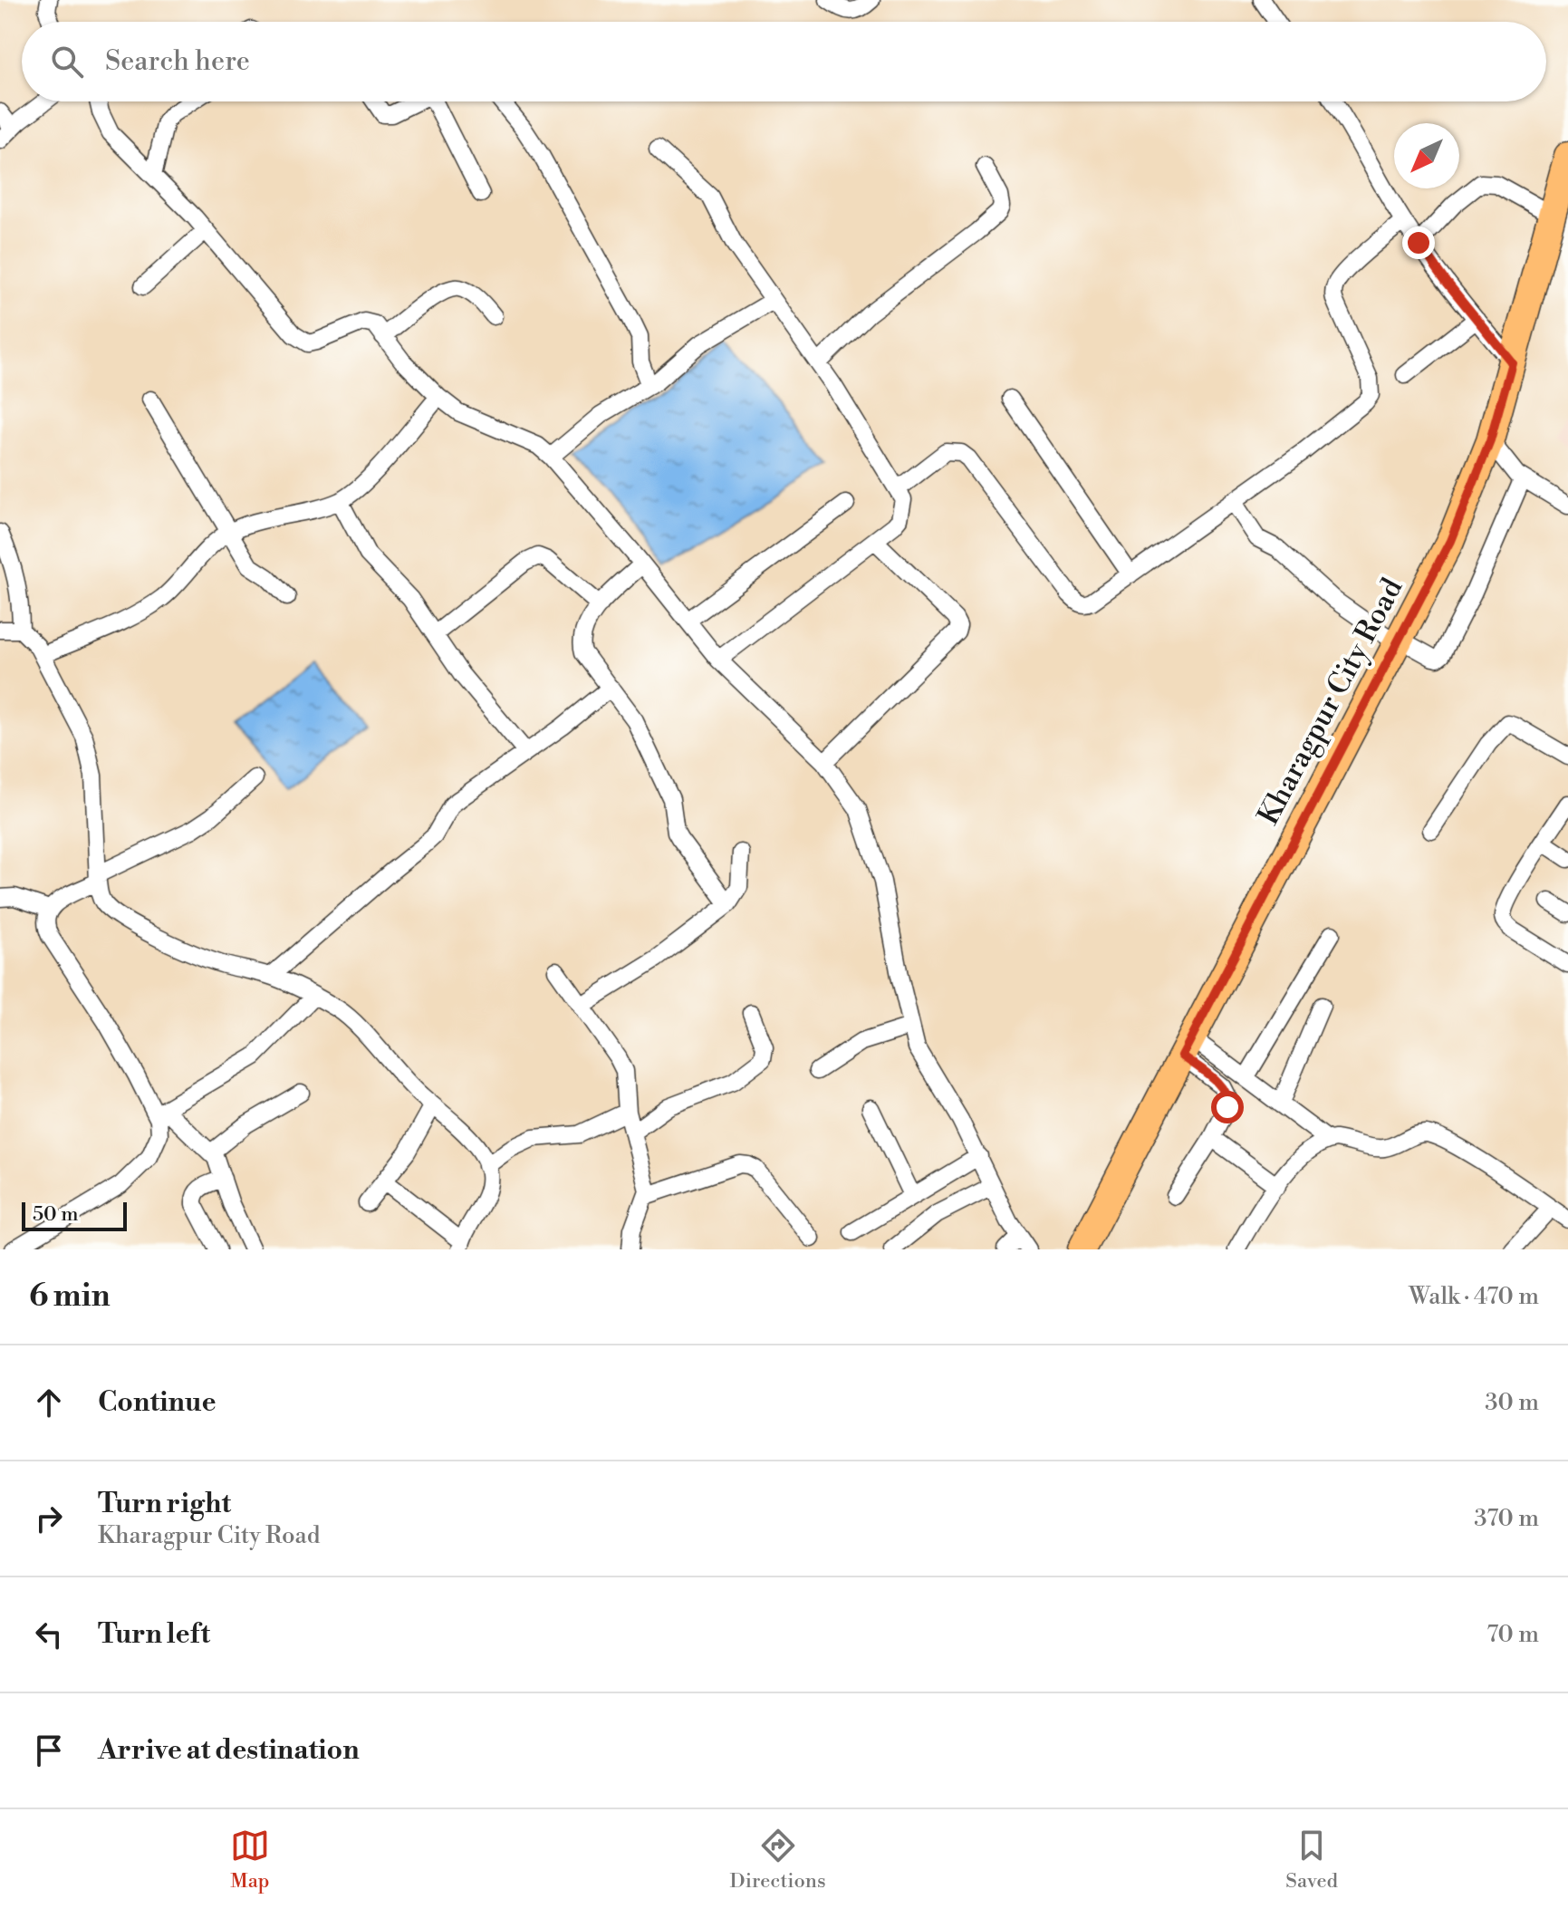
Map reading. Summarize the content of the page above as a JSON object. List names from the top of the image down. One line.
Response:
{"streets":{"main road":["Kharagpur City Road"]},"scale_bar":"50 m","north":"bottom left","page":{"search":"Search here","scale":"50 m","heading":["6 min","Walk · 470 m"],"list":[["Continue","30 m"],["Turn right","Kharagpur City Road","370 m"],["Turn left","70 m"],"Arrive at destination"],"nav":["Map","Directions","Saved"]}}
